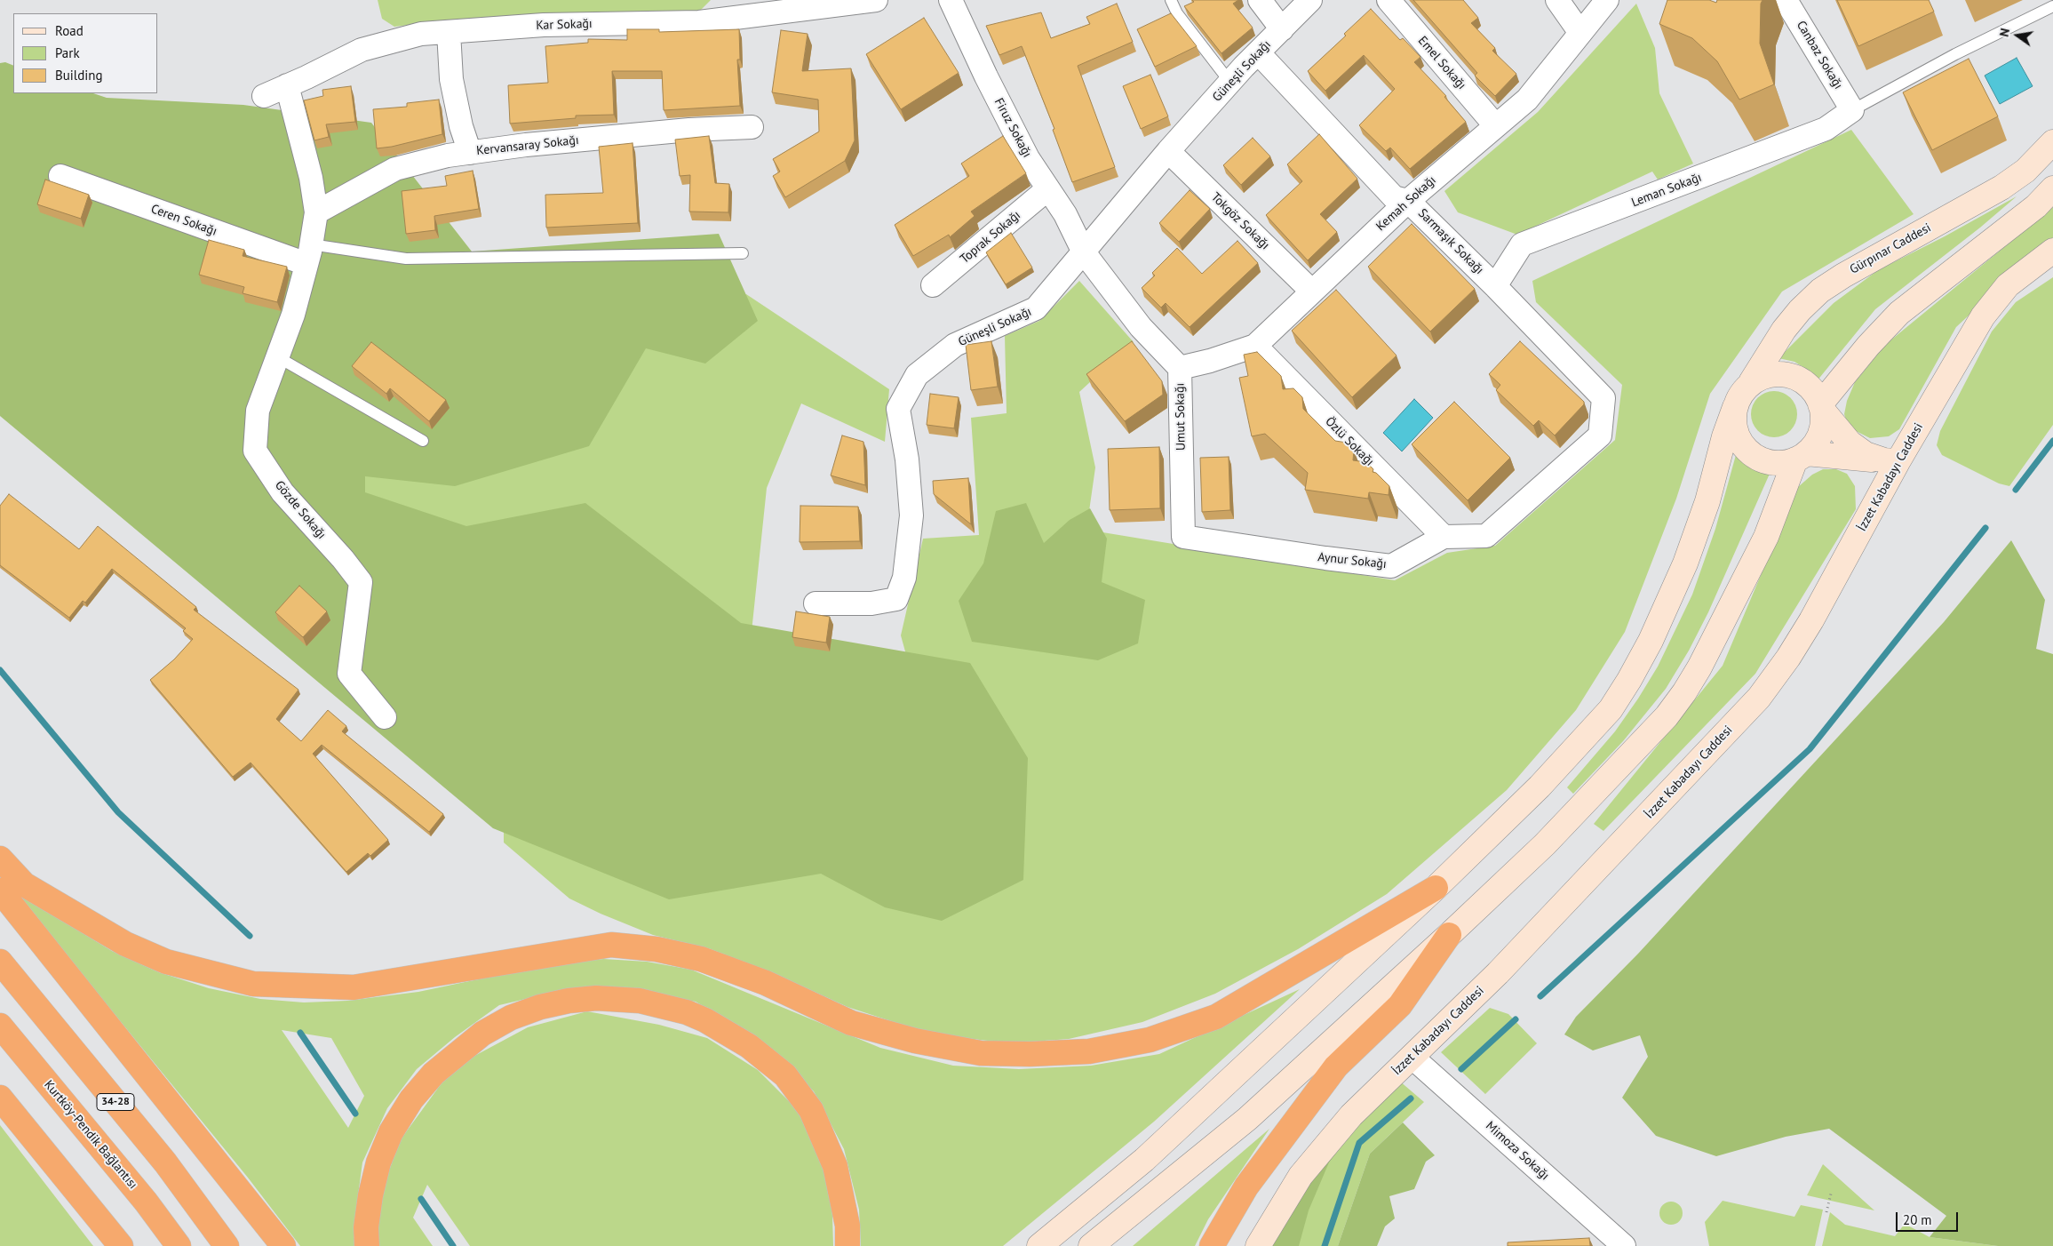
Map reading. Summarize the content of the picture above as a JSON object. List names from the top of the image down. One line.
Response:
{"streets":{"highway":["34-28","Kurtköy-Pendik Bağlantısı"],"main road":["Gürpınar Caddesi","İzzet Kabadayı Caddesi"],"street":["Kar Sokağı","Canbaz Sokağı","Emel Sokağı","Güneşli Sokağı","Firuz Sokağı","Kervansaray Sokağı","Leman Sokağı","Kemah Sokağı","Ceren Sokağı","Tokgöz Sokağı","Toprak Sokağı","Sarmaşık Sokağı","Umut Sokağı","Özlü Sokağı","Gözde Sokağı","Aynur Sokağı","Mimoza Sokağı"]},"crossings":[["Kar Sokağı","Gözde Sokağı"],["Canbaz Sokağı","Leman Sokağı"],["Emel Sokağı","Kemah Sokağı"],["Güneşli Sokağı","Firuz Sokağı"],["Güneşli Sokağı","Tokgöz Sokağı"],["Güneşli Sokağı","Sarmaşık Sokağı"],["Güneşli Sokağı","Umut Sokağı"],["Firuz Sokağı","Toprak Sokağı"],["Firuz Sokağı","Umut Sokağı"],["Kervansaray Sokağı","Gözde Sokağı"],["Leman Sokağı","Sarmaşık Sokağı"],["Kemah Sokağı","Tokgöz Sokağı"],["Kemah Sokağı","Sarmaşık Sokağı"],["Kemah Sokağı","Umut Sokağı"],["Kemah Sokağı","Özlü Sokağı"],["Ceren Sokağı","Gözde Sokağı"],["Sarmaşık Sokağı","Aynur Sokağı"],["Umut Sokağı","Aynur Sokağı"],["Özlü Sokağı","Aynur Sokağı"],["İzzet Kabadayı Caddesi","Mimoza Sokağı"]],"legend":["Road","Park","Building"],"scale_bar":"20 m","north":"left"}
